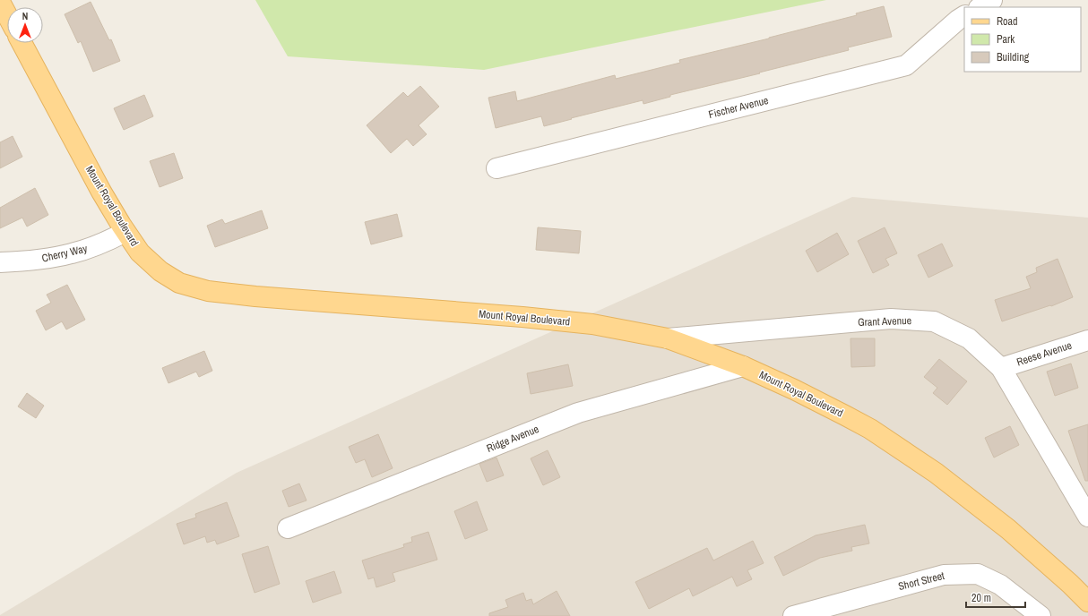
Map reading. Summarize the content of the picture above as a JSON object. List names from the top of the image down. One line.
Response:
{"streets":{"main road":["Mount Royal Boulevard"],"street":["Fischer Avenue","Cherry Way","Grant Avenue","Reese Avenue","Ridge Avenue","Short Street"]},"crossings":[["Mount Royal Boulevard","Cherry Way"],["Mount Royal Boulevard","Grant Avenue"],["Mount Royal Boulevard","Ridge Avenue"],["Grant Avenue","Reese Avenue"]],"legend":["Road","Park","Building"],"scale_bar":"20 m","north":"top"}
